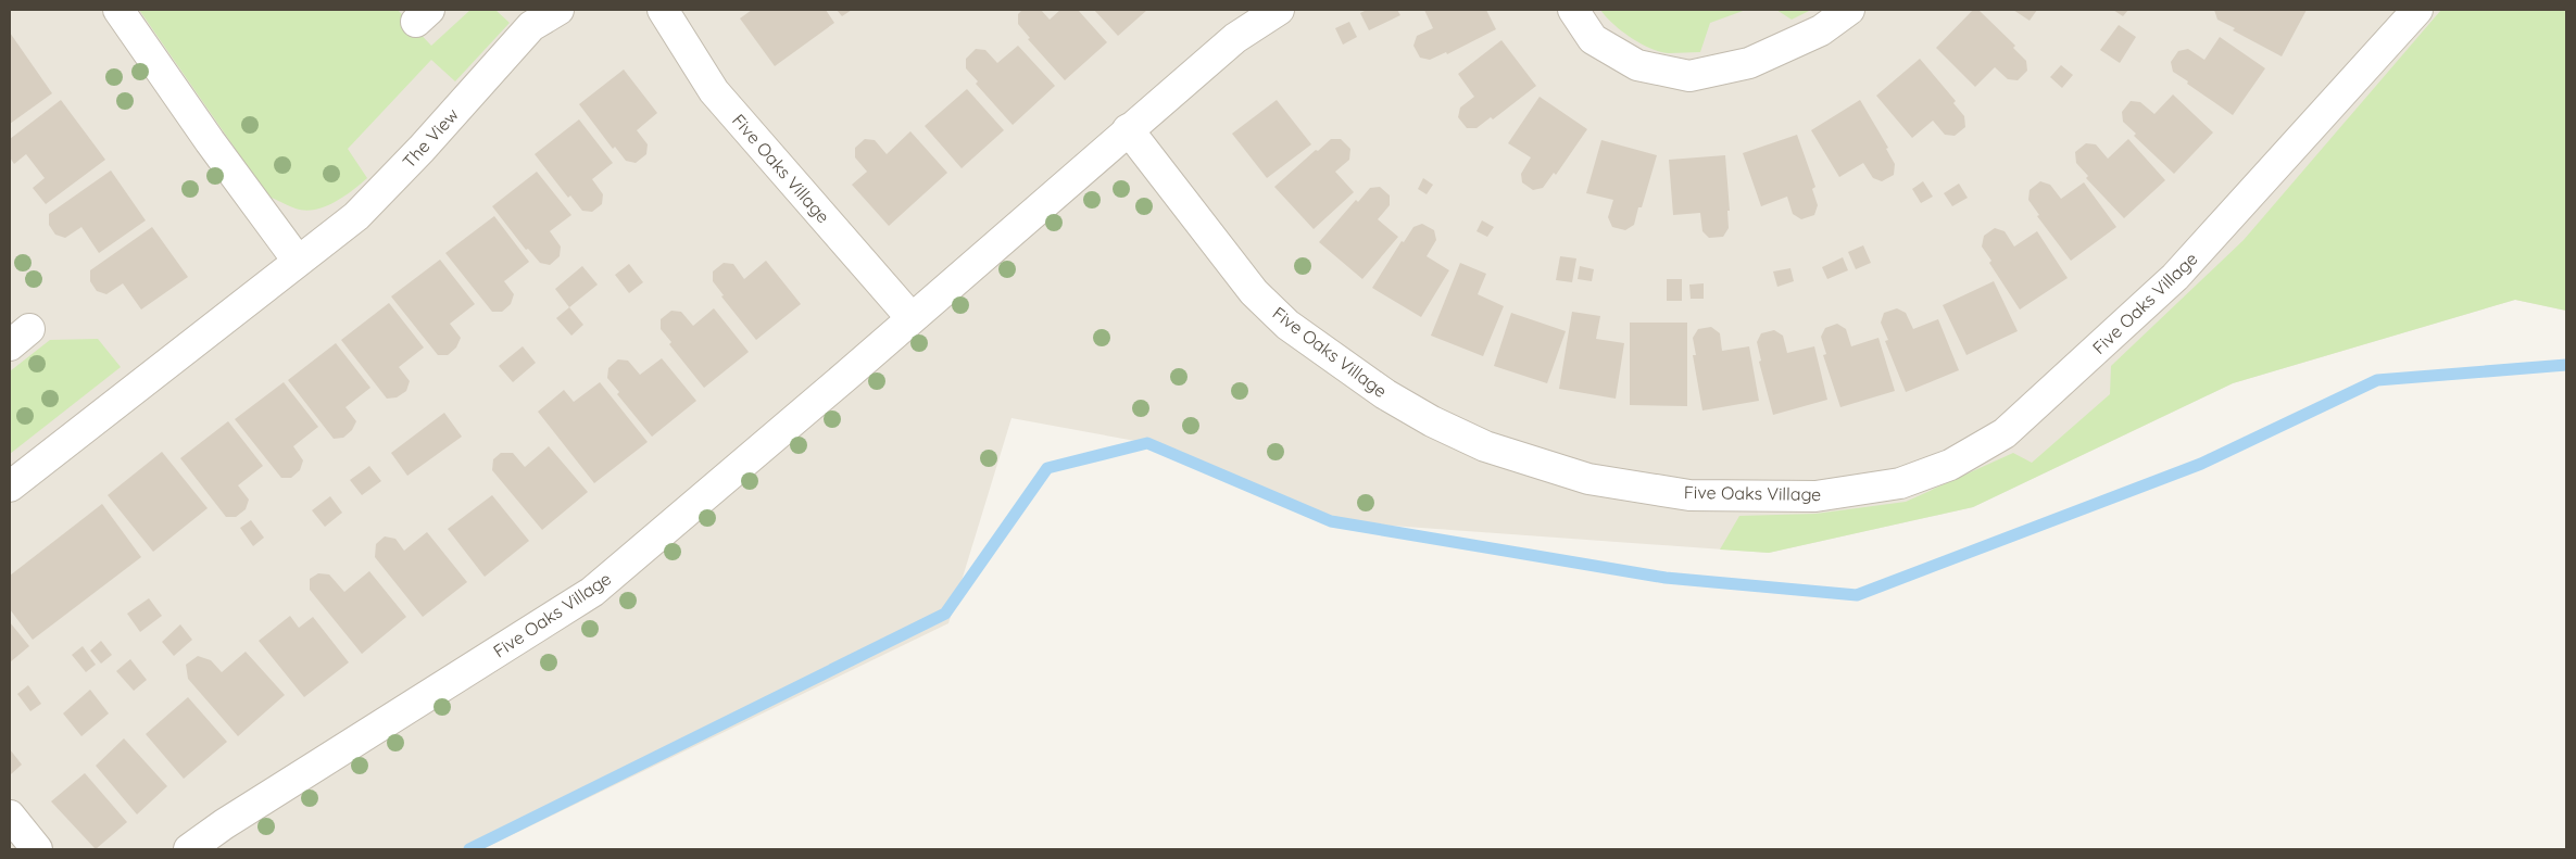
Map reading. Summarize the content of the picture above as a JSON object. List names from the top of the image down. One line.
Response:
{"streets":{"street":["The View","Five Oaks Village"]}}
